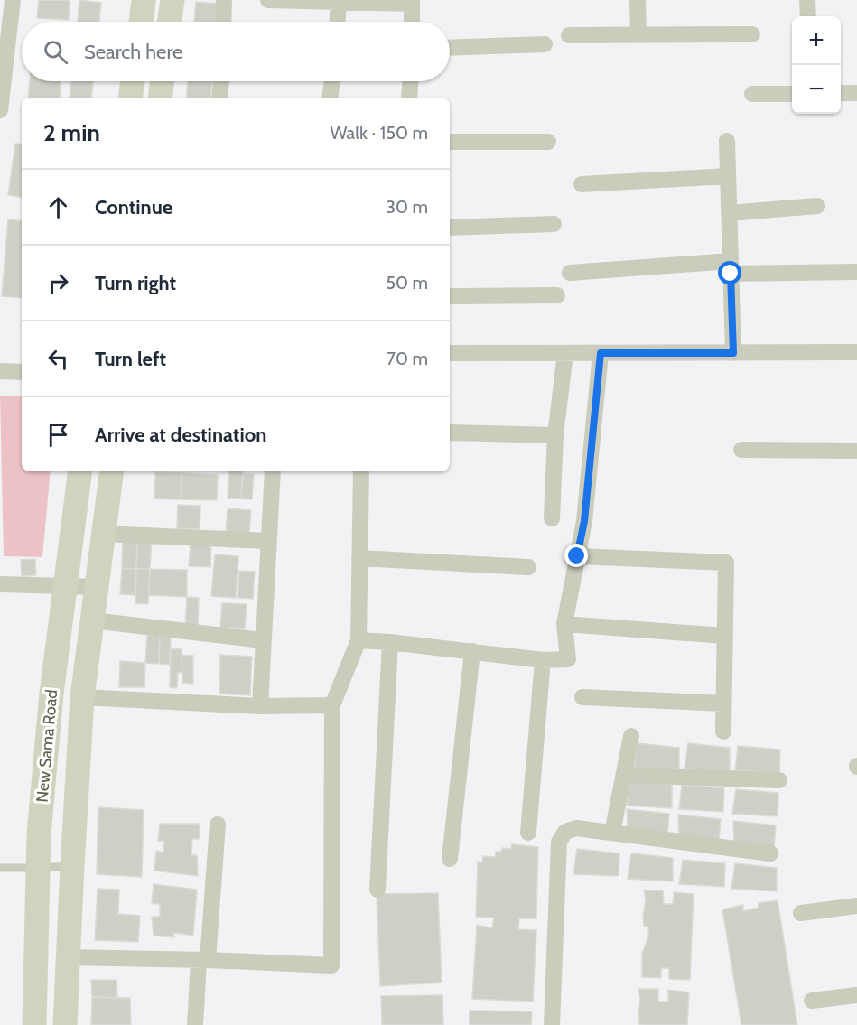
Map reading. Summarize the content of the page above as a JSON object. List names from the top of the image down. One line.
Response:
{"streets":{"main road":["New Sama Road"]},"page":{"map_buttons":["+","−"],"search":"Search here","heading":["2 min","Walk · 150 m"],"list":[["Continue","30 m"],["Turn right","50 m"],["Turn left","70 m"],"Arrive at destination"]}}
